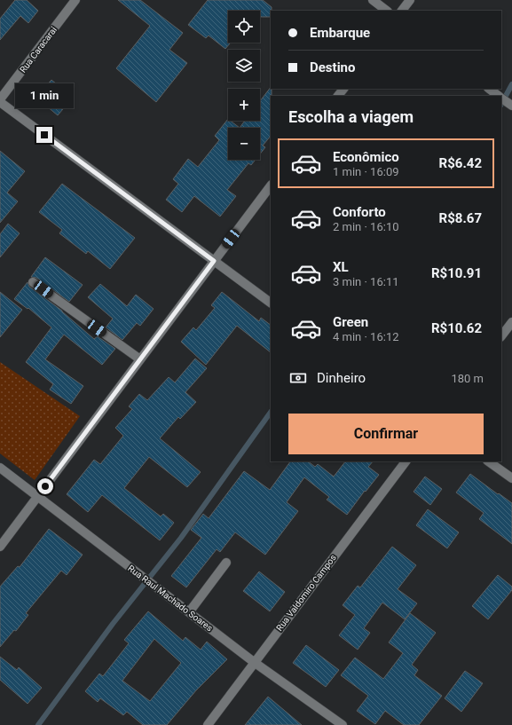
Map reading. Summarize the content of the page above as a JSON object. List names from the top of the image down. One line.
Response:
{"streets":{"street":["Rua Caracarai","Rua Valdomiro Campos","Rua Raul Machado Soares"]},"crossings":[["Rua Valdomiro Campos","Rua Raul Machado Soares"]],"page":{"map_buttons":["+","−"],"banner":["Embarque","Destino"],"bubble":"1 min","heading":"Escolha a viagem","list":[{"name":"Econômico","note":"1 min · 16:09","value":"R$6.42"},{"name":"Conforto","note":"2 min · 16:10","value":"R$8.67"},{"name":"XL","note":"3 min · 16:11","value":"R$10.91"},{"name":"Green","note":"4 min · 16:12","value":"R$10.62"}],"pay":["Dinheiro","180 m"],"buttons":"Confirmar"}}
